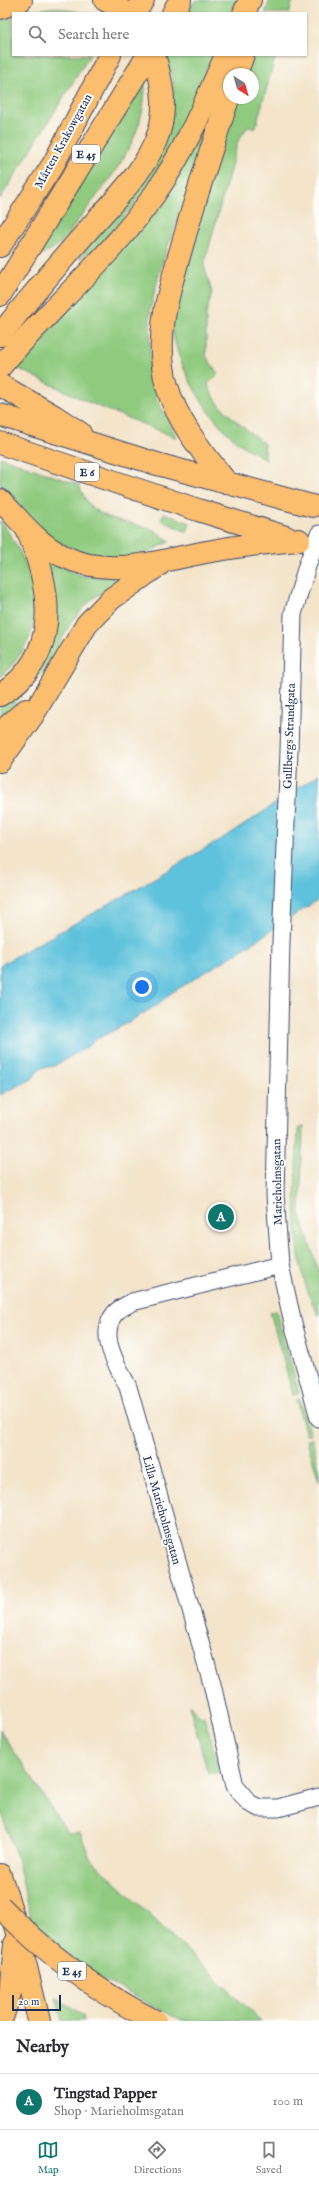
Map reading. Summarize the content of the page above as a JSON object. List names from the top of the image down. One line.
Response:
{"streets":{"highway":["Mårten Krakowgatan","E 45","E 6"],"street":["Gullbergs Strandgata","Marieholmsgatan","Lilla Marieholmsgatan"]},"crossings":[["E 6","Gullbergs Strandgata"],["Gullbergs Strandgata","Marieholmsgatan"],["Marieholmsgatan","Lilla Marieholmsgatan"]],"scale_bar":"20 m","north":"bottom right","page":{"search":"Search here","pins":"A","scale":"20 m","heading":"Nearby","list":[{"mark":"A","name":"Tingstad Papper","note":"Shop · Marieholmsgatan","value":"100 m"}],"nav":["Map","Directions","Saved"]}}
